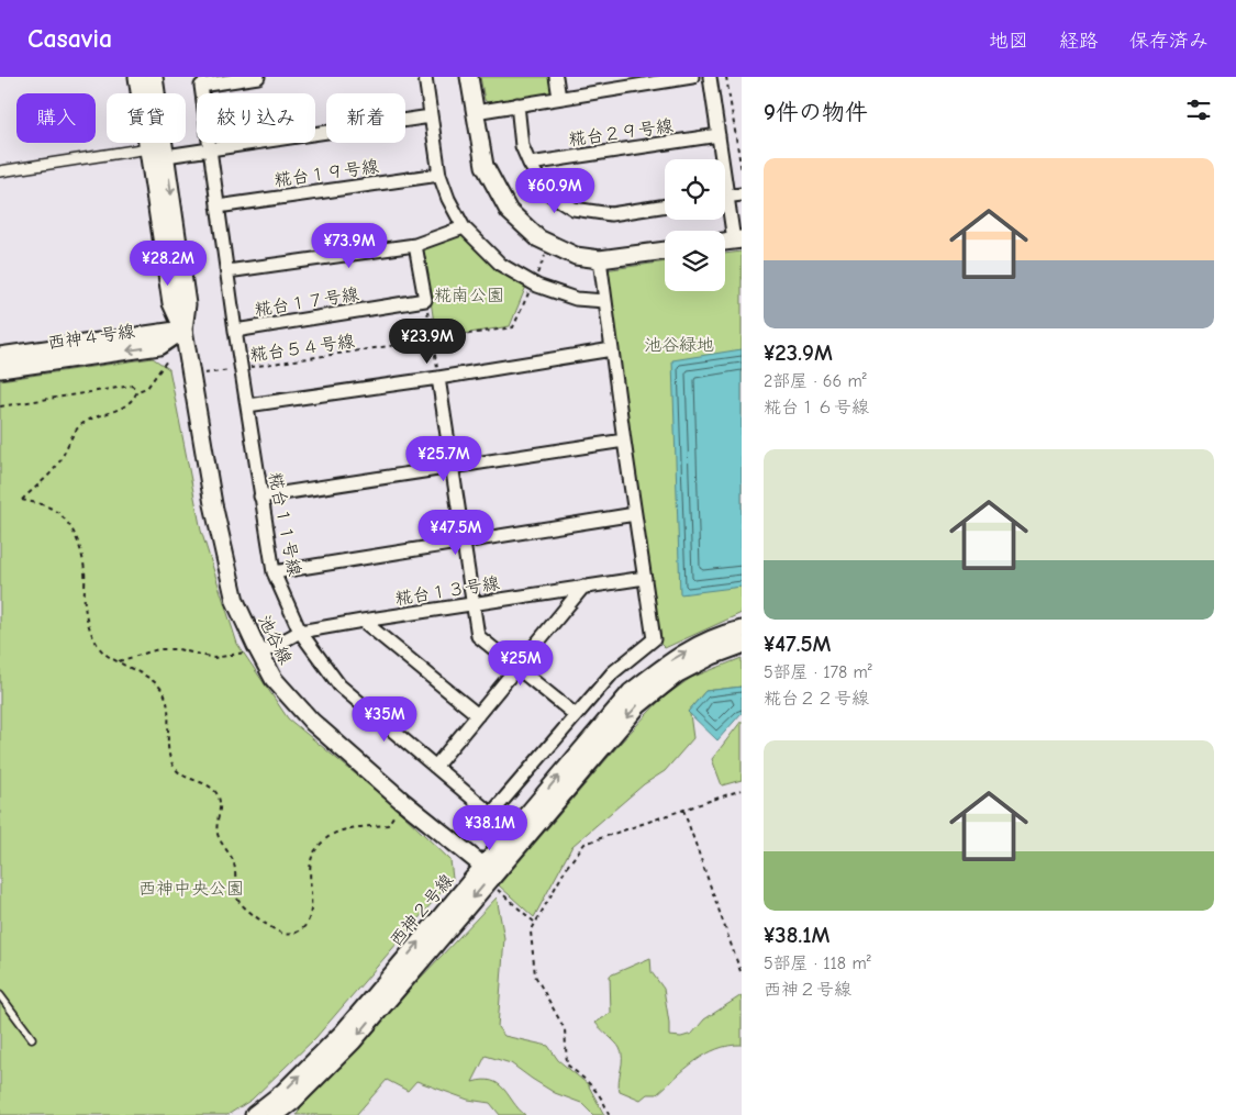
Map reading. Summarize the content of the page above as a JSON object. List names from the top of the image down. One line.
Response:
{"streets":{"street":["糀台２９号線","糀台１９号線","糀台１７号線","西神４号線","糀台１１号線","糀台１３号線","池谷線","西神２号線"],"path":["糀台５４号線"]},"crossings":[["糀台１９号線","糀台１１号線"],["糀台１７号線","糀台１１号線"],["西神４号線","池谷線"],["糀台５４号線","糀台１１号線"],["糀台５４号線","池谷線"],["糀台１１号線","糀台１３号線"],["糀台１３号線","池谷線"],["池谷線","西神２号線"]],"parks":["糀南公園","池谷緑地","西神中央公園"],"page":{"header":"Casavia","nav":["地図","経路","保存済み"],"heading":"9件の物件","chip":["購入","賃貸","絞り込み","新着"],"list":[{"name":"¥23.9M","note":"2部屋 · 66 m² · 糀台１６号線"},{"name":"¥47.5M","note":"5部屋 · 178 m² · 糀台２２号線"},{"name":"¥38.1M","note":"5部屋 · 118 m² · 西神２号線"}],"price":["¥60.9M","¥73.9M","¥28.2M","¥23.9M","¥25.7M","¥47.5M","¥25M","¥35M","¥38.1M"]}}
